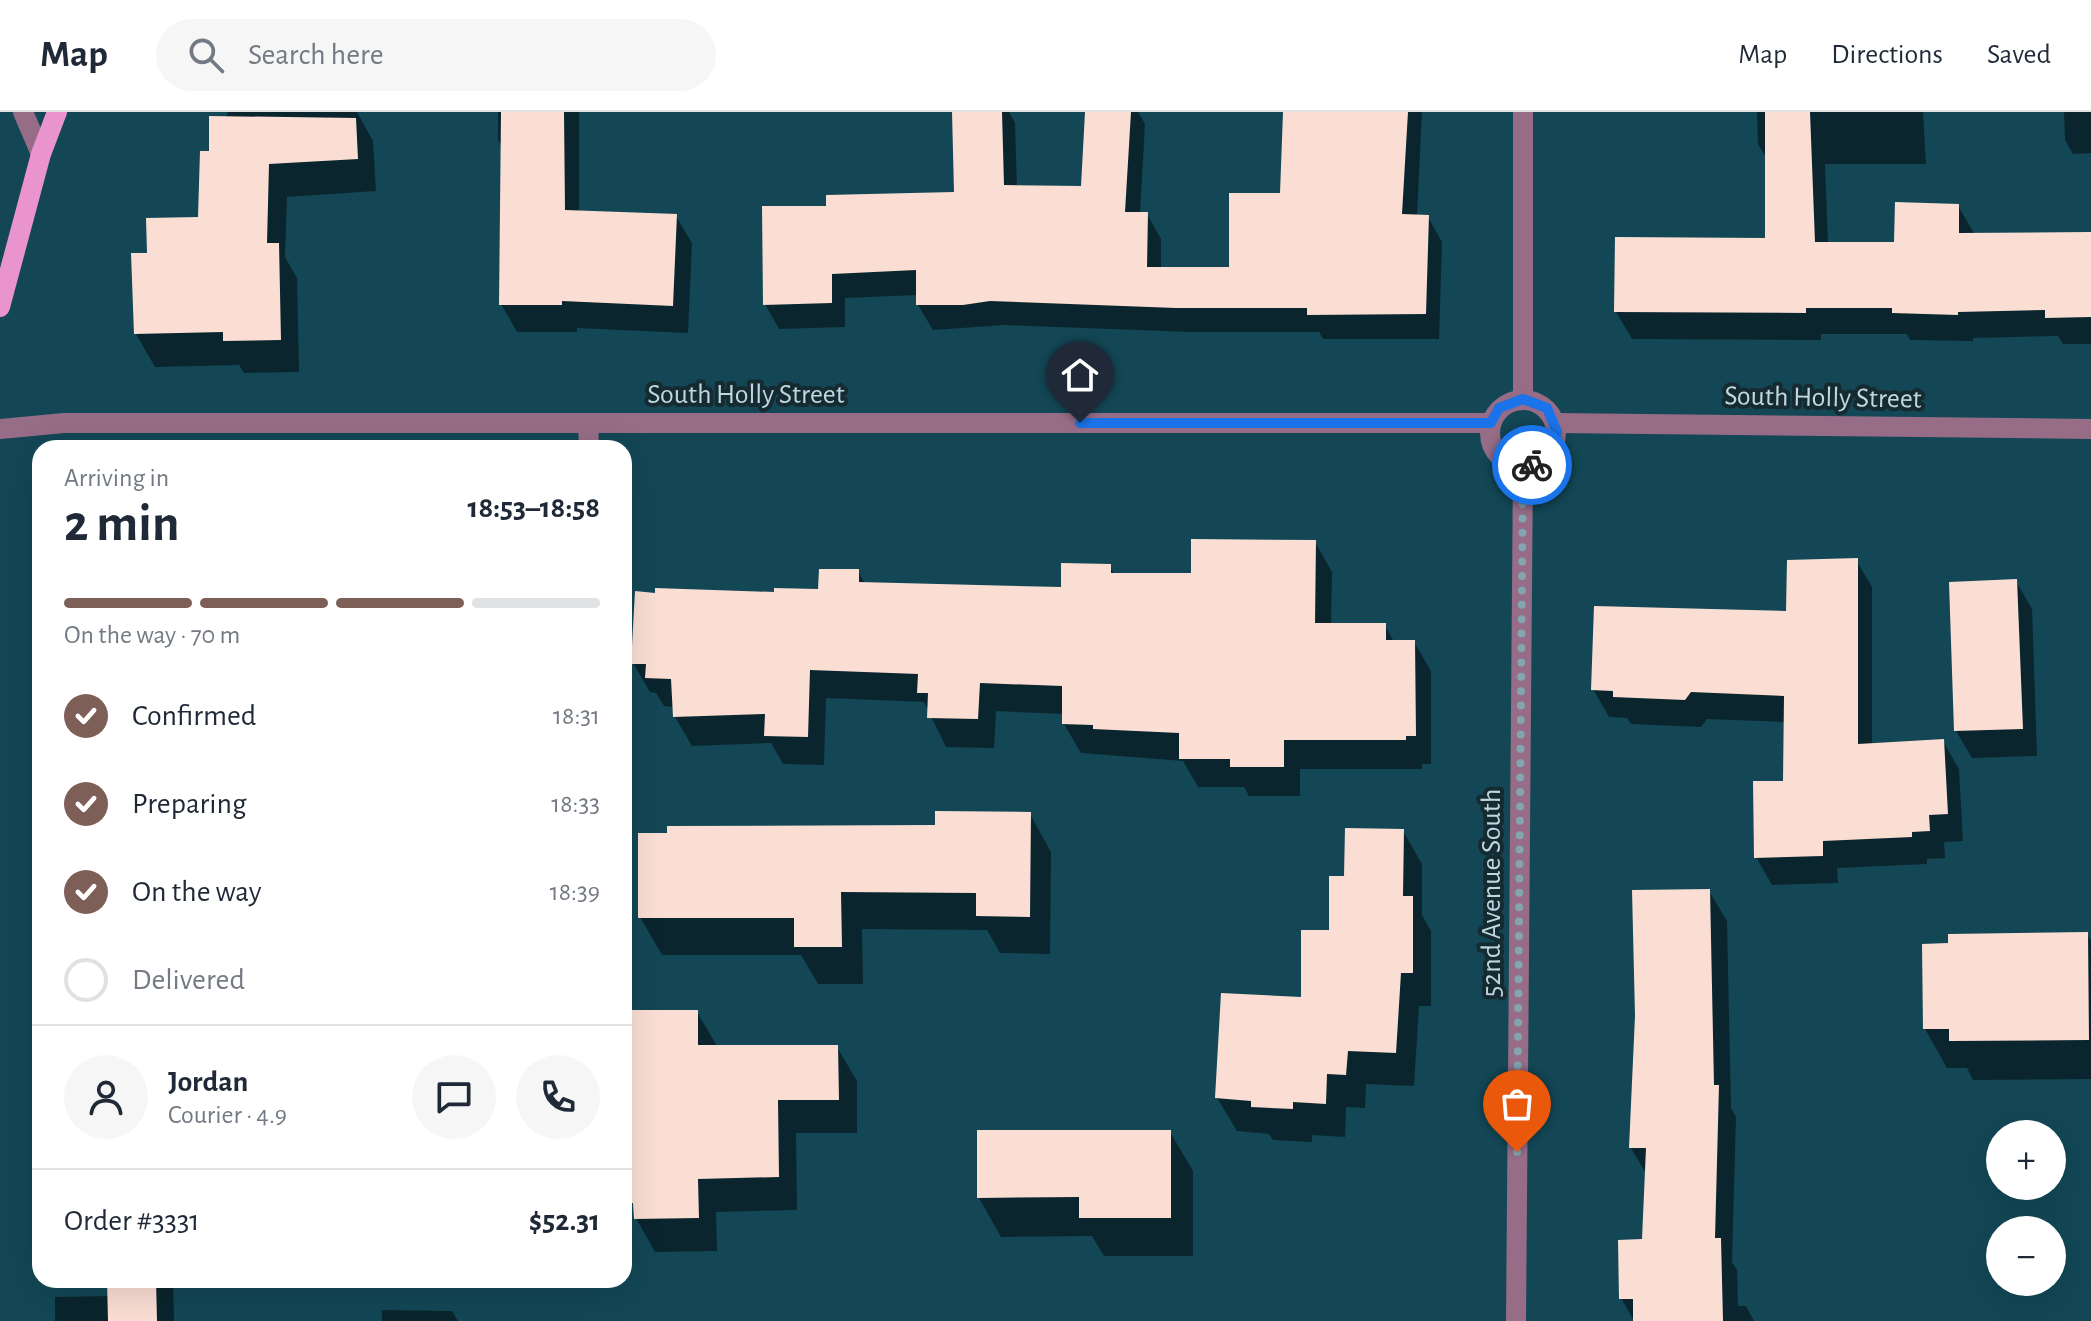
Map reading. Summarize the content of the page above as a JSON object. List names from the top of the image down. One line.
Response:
{"streets":{"street":["South Holly Street","52nd Avenue South"]},"crossings":[["South Holly Street","52nd Avenue South"]],"page":{"header":"Map","search":"Search here","nav":["Map","Directions","Saved"],"heading":["2 min","Arriving in","18:53–18:58"],"panel":["Jordan","Courier · 4.9","Order #3331","$52.31"],"bar":"On the way · 70 m","list":[["Confirmed","18:31"],["Preparing","18:33"],["On the way","18:39"],"Delivered"],"map_buttons":["+","−"]}}
